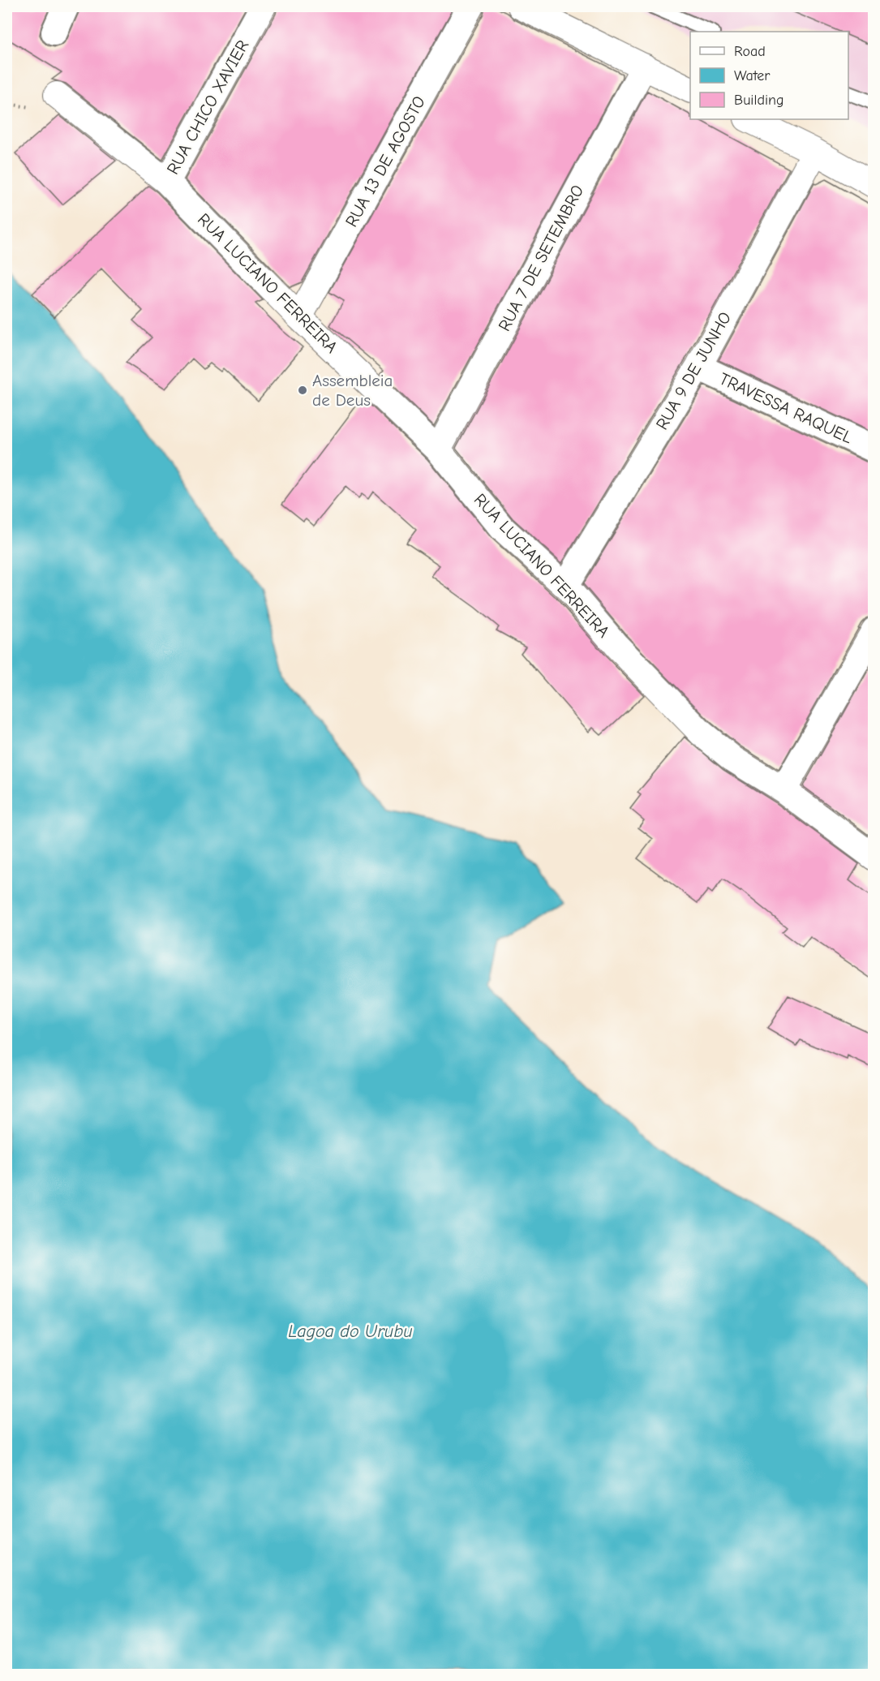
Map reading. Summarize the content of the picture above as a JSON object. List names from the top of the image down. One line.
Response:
{"streets":{"street":["RUA CHICO XAVIER","RUA 13 DE AGOSTO","RUA 7 DE SETEMBRO","RUA LUCIANO FERREIRA","RUA 9 DE JUNHO","TRAVESSA RAQUEL"]},"crossings":[["RUA CHICO XAVIER","RUA LUCIANO FERREIRA"],["RUA 13 DE AGOSTO","RUA LUCIANO FERREIRA"],["RUA 7 DE SETEMBRO","RUA LUCIANO FERREIRA"],["RUA LUCIANO FERREIRA","RUA 9 DE JUNHO"],["RUA 9 DE JUNHO","TRAVESSA RAQUEL"]],"water":["Lagoa do Urubu"],"places":["Assembleia de Deus"],"legend":["Road","Water","Building"]}
